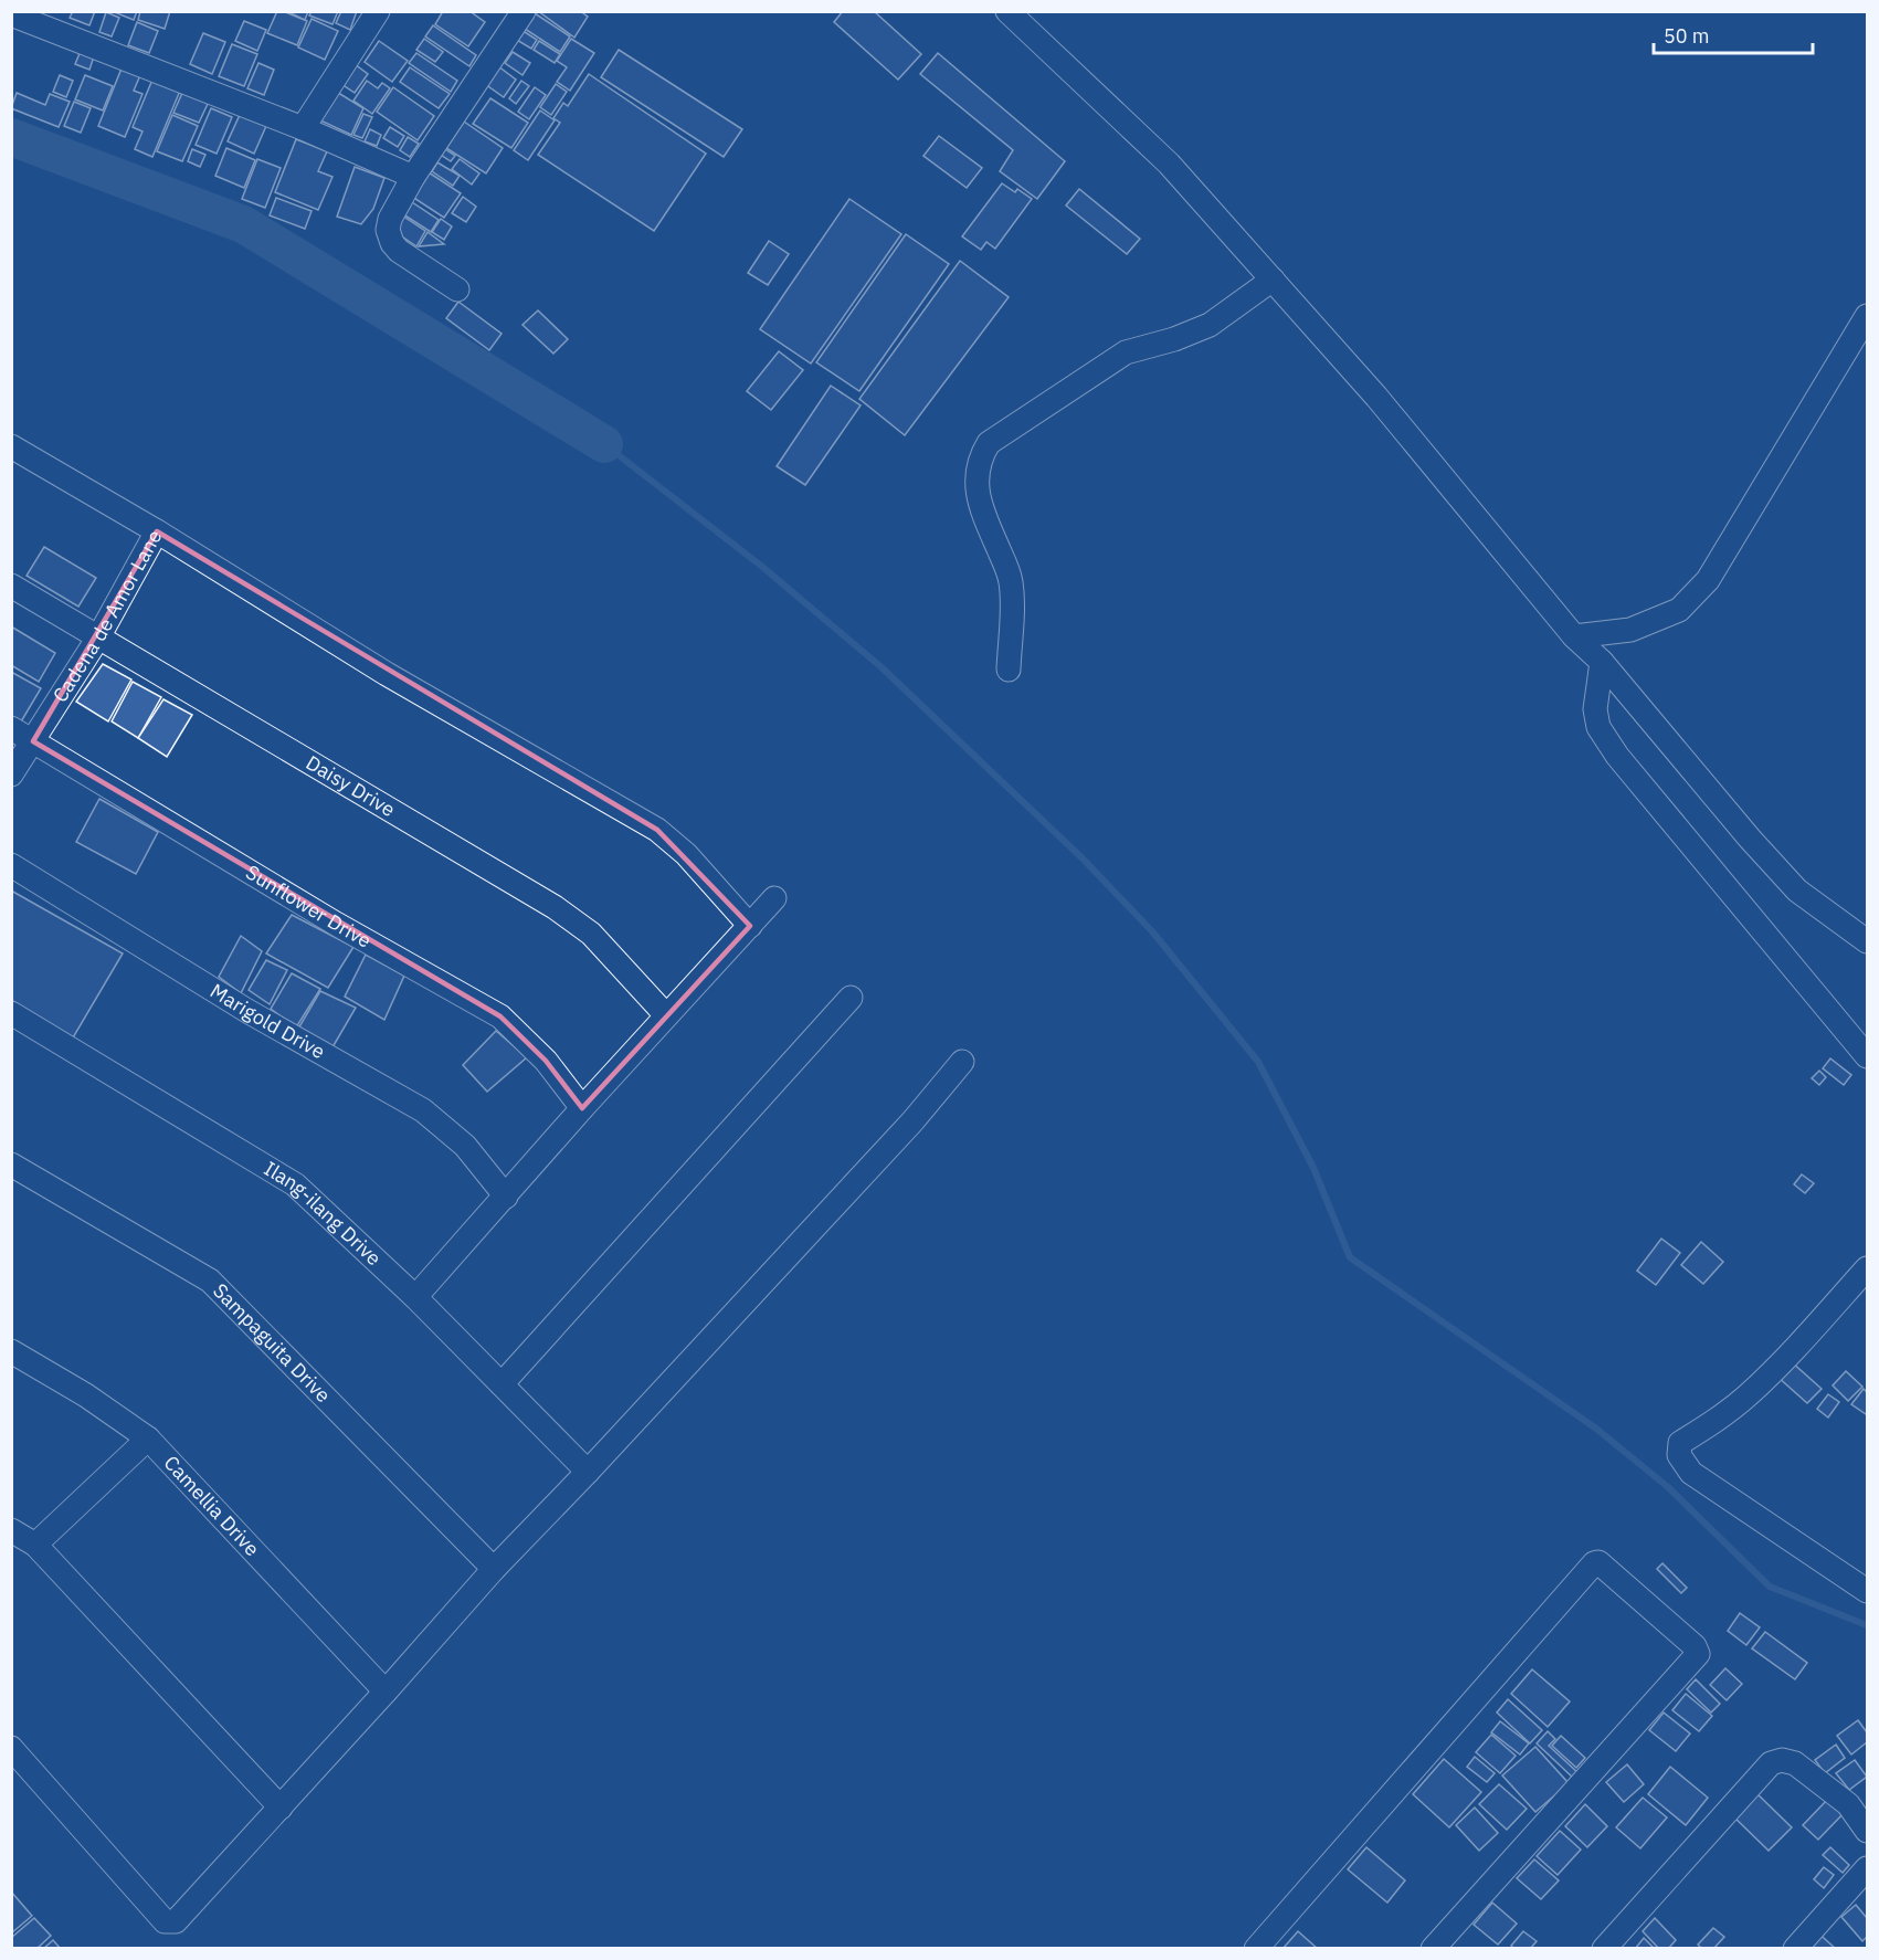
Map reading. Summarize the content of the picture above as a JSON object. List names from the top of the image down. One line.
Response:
{"streets":{"street":["Cadena de Amor Lane","Daisy Drive","Sunflower Drive","Marigold Drive","Ilang-ilang Drive","Sampaguita Drive","Camellia Drive"]},"crossings":[["Cadena de Amor Lane","Daisy Drive"],["Cadena de Amor Lane","Sunflower Drive"]],"scale_bar":"50 m"}
